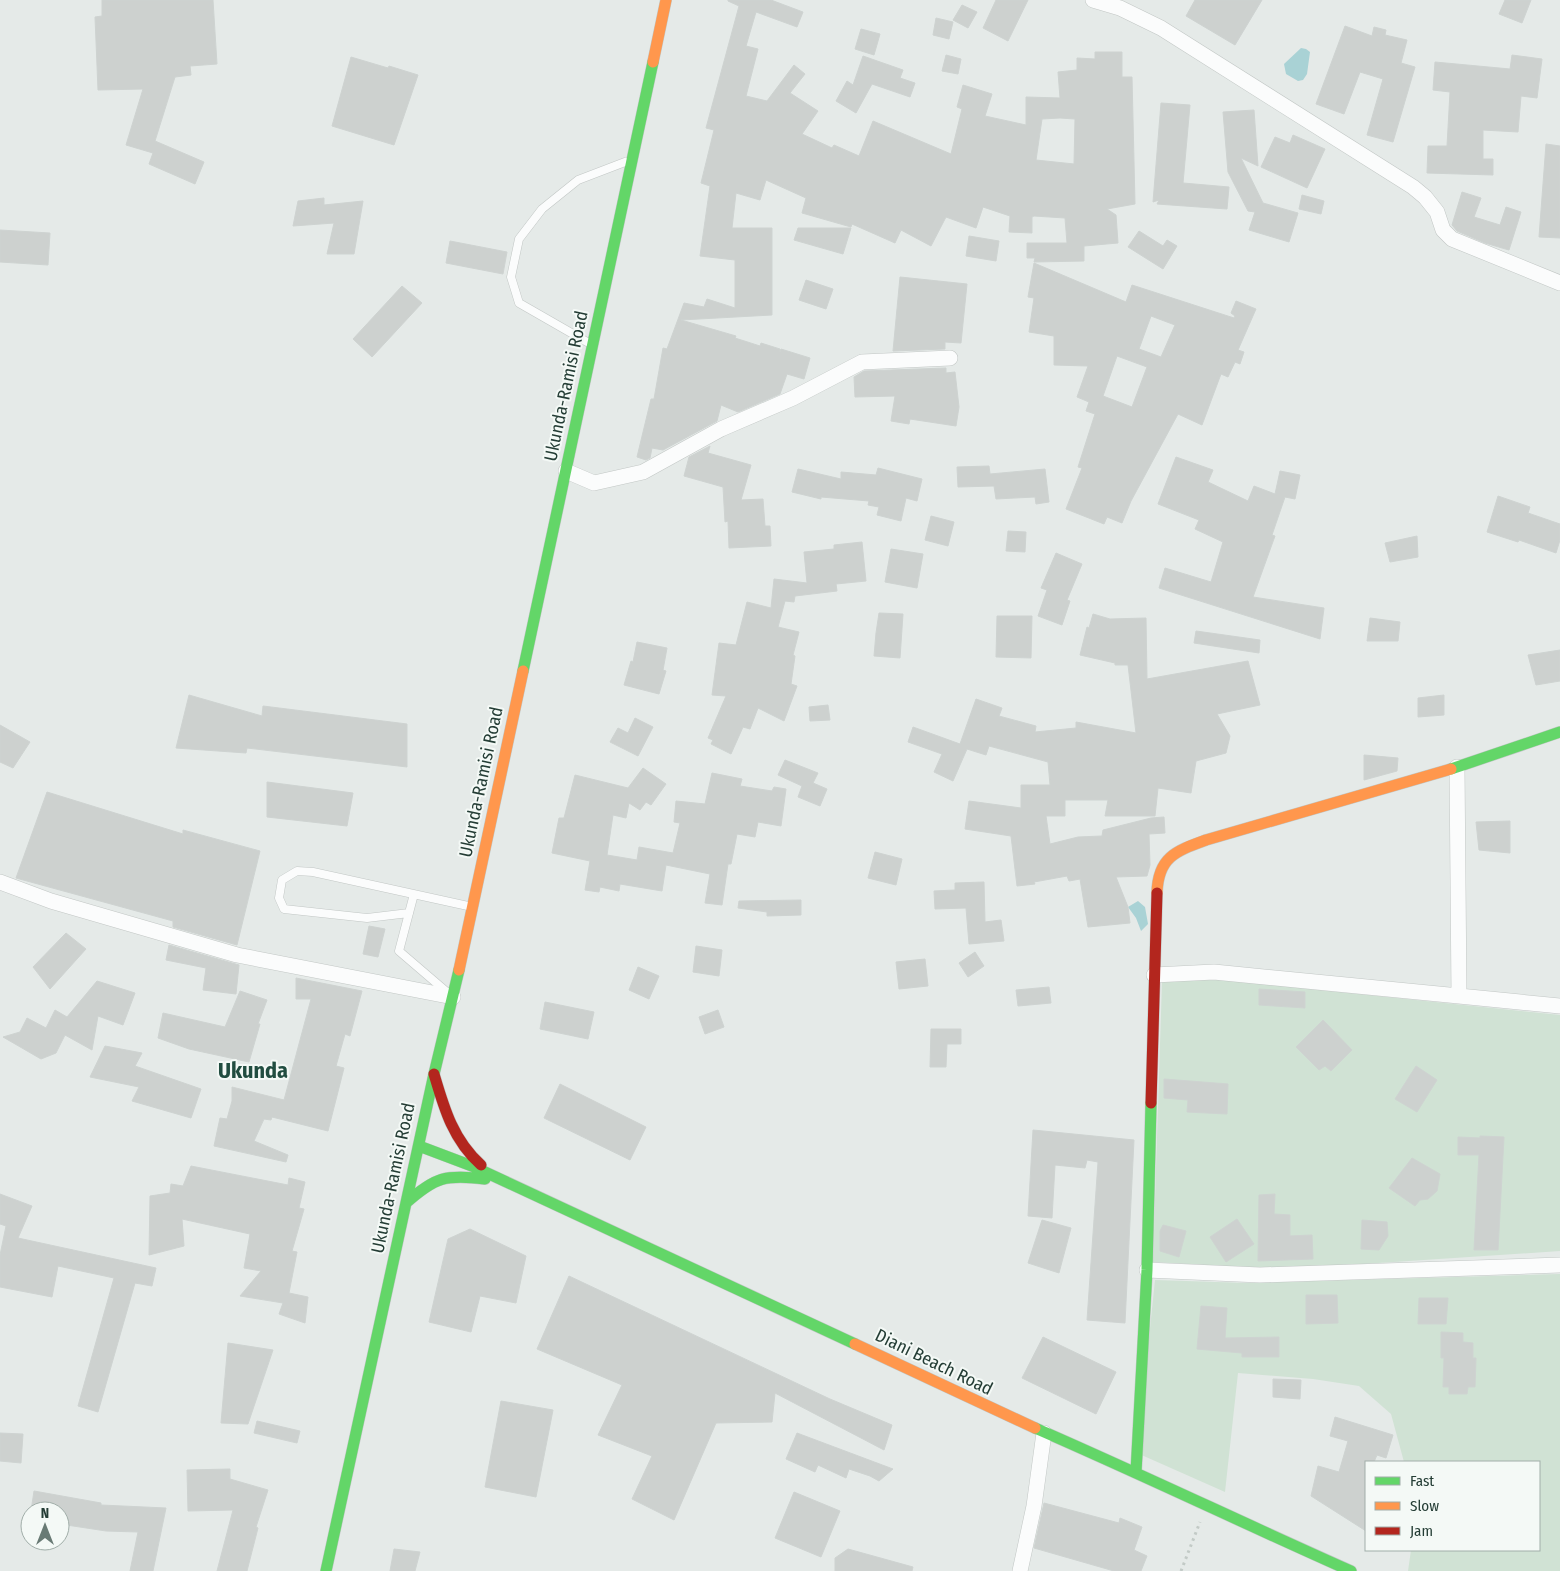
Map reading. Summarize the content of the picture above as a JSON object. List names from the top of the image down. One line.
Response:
{"streets":{"main road":["Ukunda-Ramisi Road","Diani Beach Road"]},"districts":["Ukunda"],"legend":["Fast","Slow","Jam"],"north":"top"}
